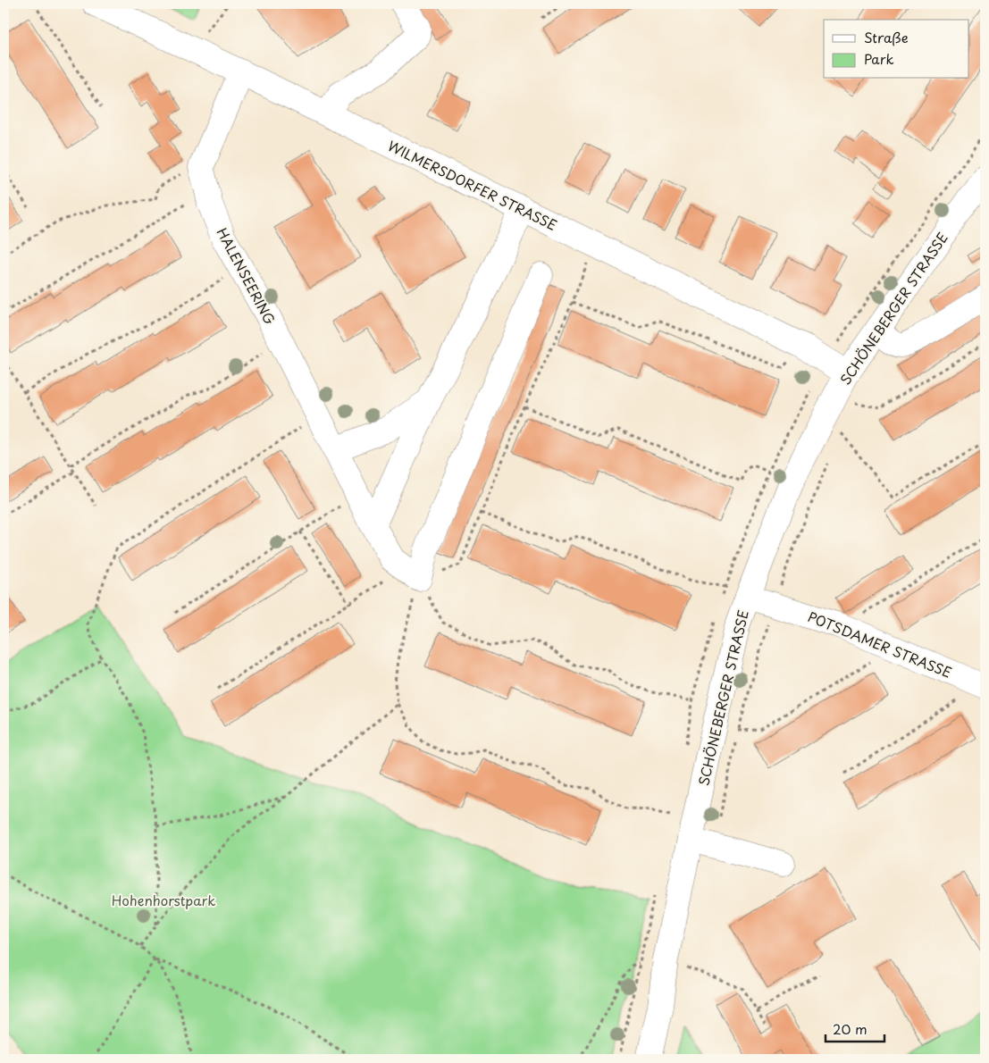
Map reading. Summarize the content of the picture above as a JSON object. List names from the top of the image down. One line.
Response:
{"streets":{"street":["WILMERSDORFER STRASSE","HALENSEERING","SCHÖNEBERGER STRASSE","POTSDAMER STRASSE"]},"crossings":[["WILMERSDORFER STRASSE","SCHÖNEBERGER STRASSE"],["SCHÖNEBERGER STRASSE","POTSDAMER STRASSE"]],"parks":["Hohenhorstpark"],"legend":["Straße","Park"],"scale_bar":"20 m"}
